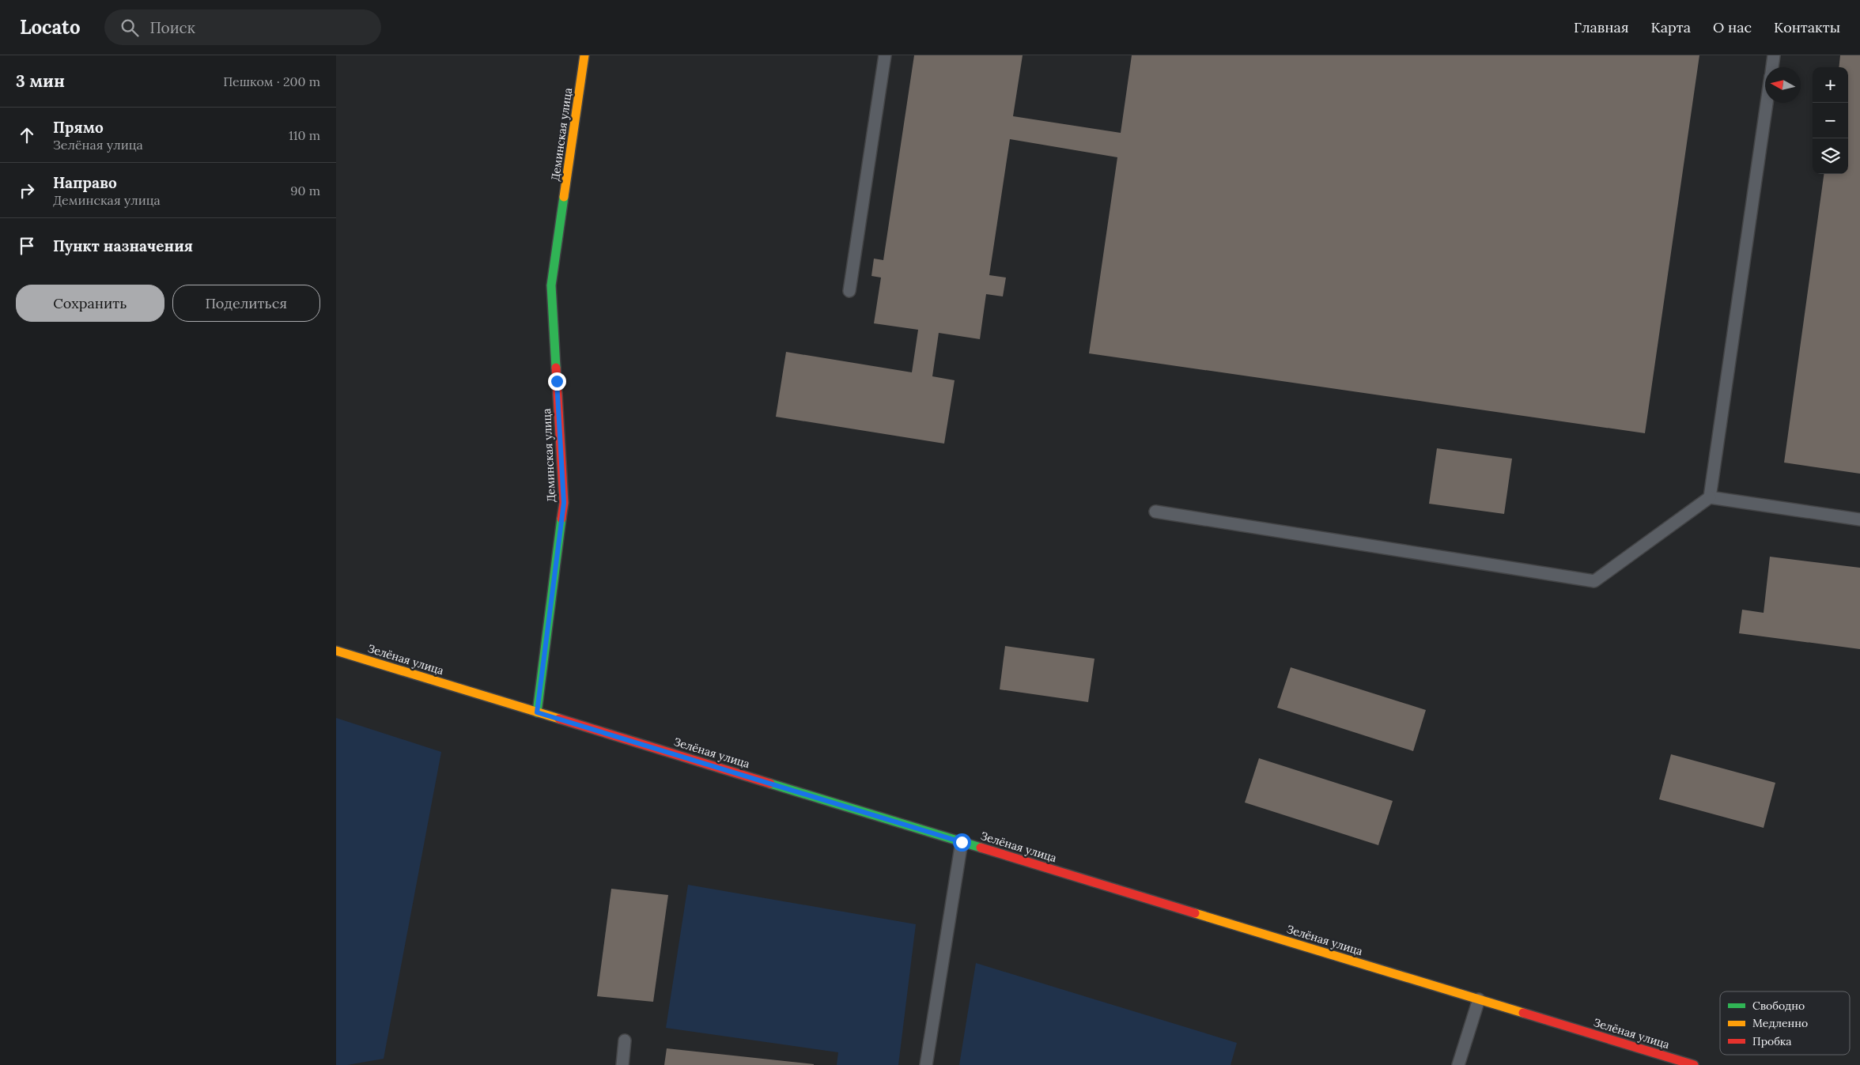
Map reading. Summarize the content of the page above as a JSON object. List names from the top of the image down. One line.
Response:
{"streets":{"street":["Деминская улица","Зелёная улица"]},"crossings":[["Деминская улица","Зелёная улица"]],"legend":["Свободно","Медленно","Пробка"],"north":"left","page":{"header":"Locato","search":"Поиск","nav":["Главная","Карта","О нас","Контакты"],"heading":["3 мин","Пешком · 200 m"],"map_buttons":["+","−"],"list":[["Прямо","Зелёная улица","110 m"],["Направо","Деминская улица","90 m"],"Пункт назначения"],"buttons":["Сохранить","Поделиться"]}}
